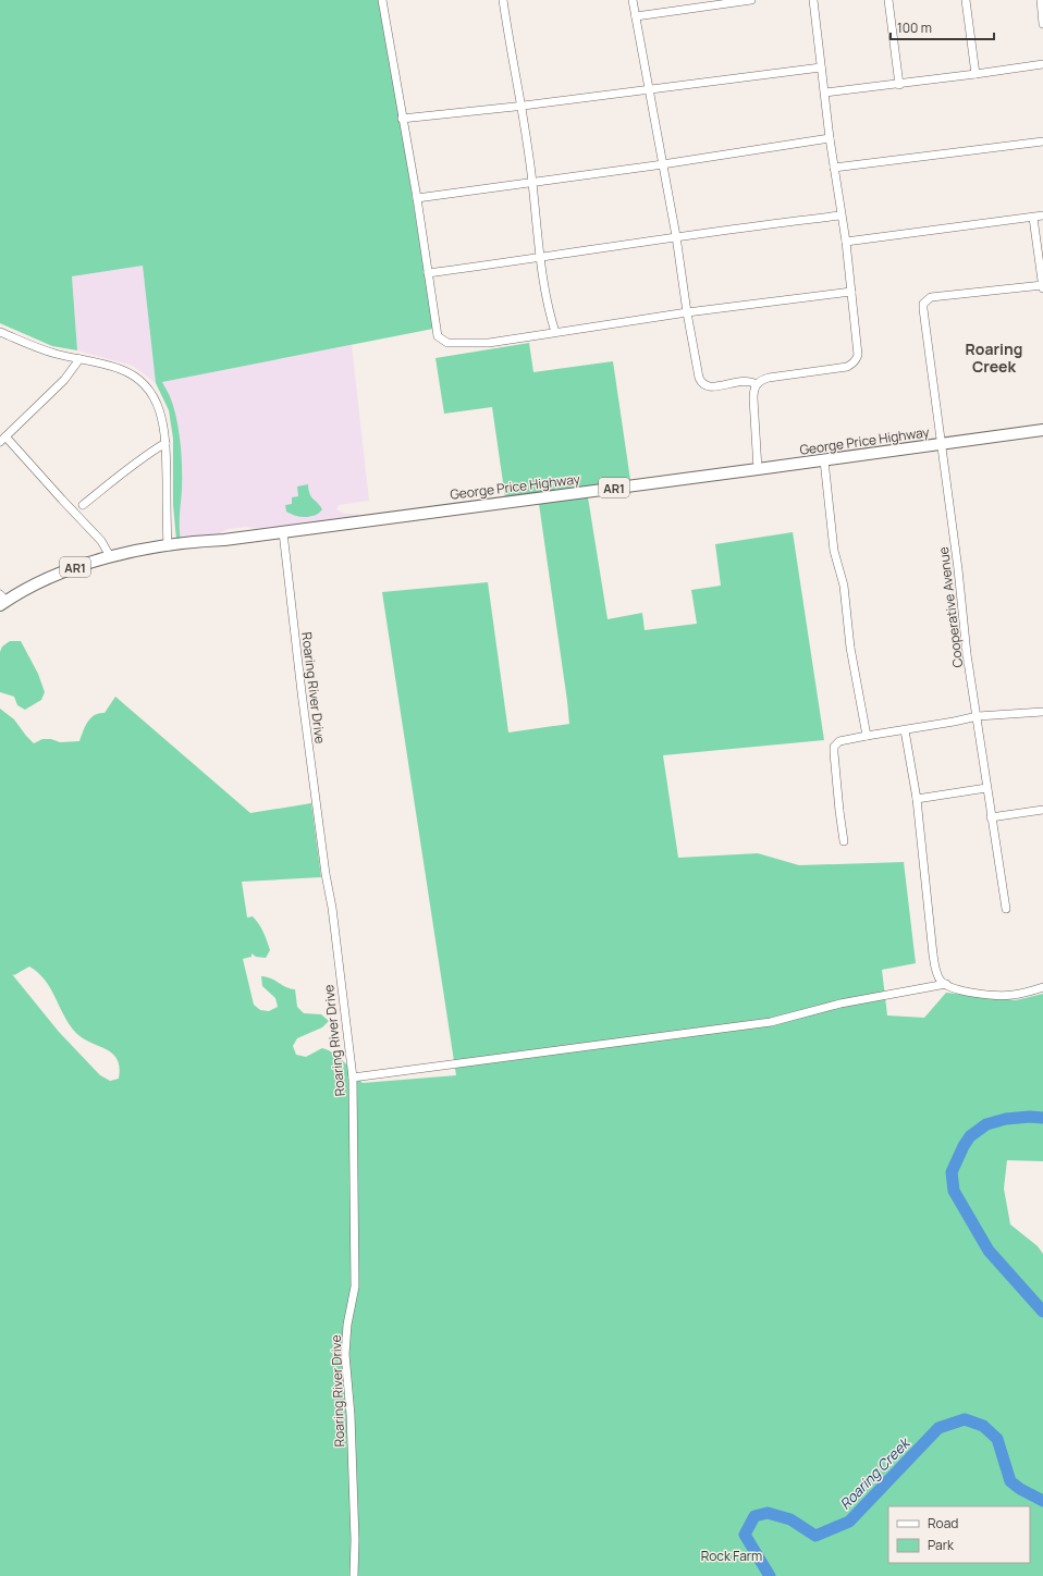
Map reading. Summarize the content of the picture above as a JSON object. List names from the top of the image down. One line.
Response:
{"streets":{"highway":["George Price Highway","AR1"],"street":["Cooperative Avenue","Roaring River Drive"]},"crossings":[["George Price Highway","Cooperative Avenue"],["George Price Highway","Roaring River Drive"]],"districts":["Roaring Creek"],"water":["Roaring Creek"],"parks":["Rock Farm"],"legend":["Road","Park"],"scale_bar":"100 m"}
